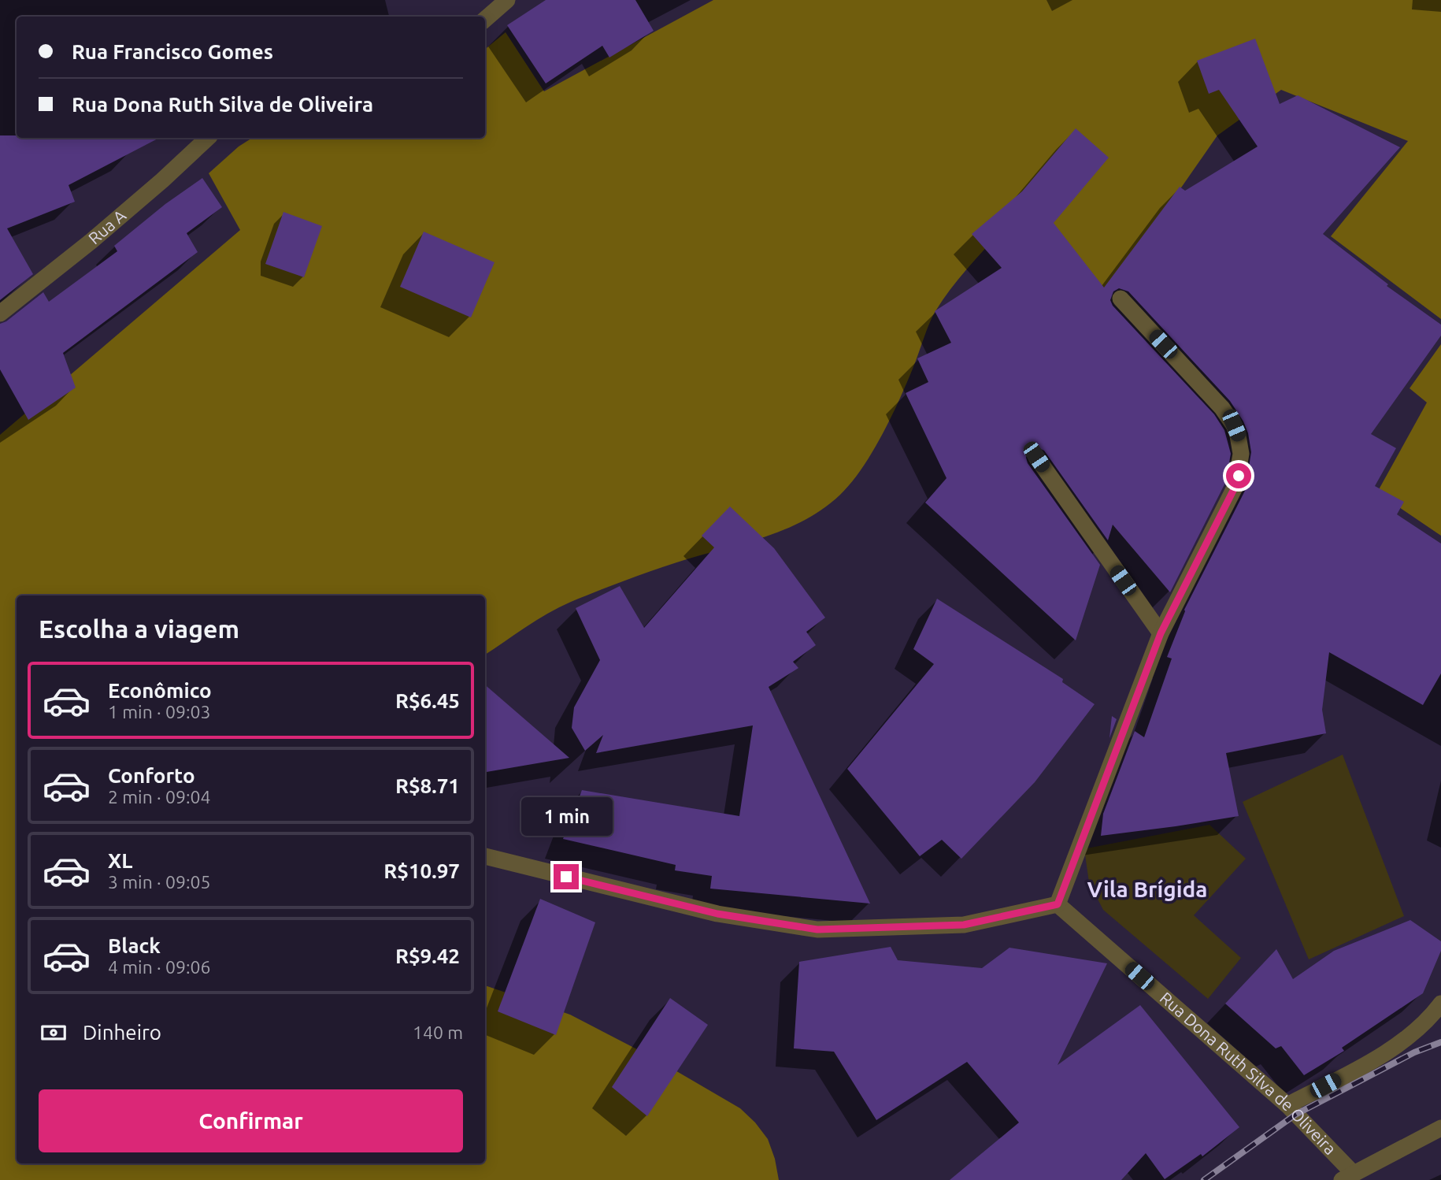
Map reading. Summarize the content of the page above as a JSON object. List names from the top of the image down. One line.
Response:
{"streets":{"street":["Rua A","Rua Dona Ruth Silva de Oliveira"]},"districts":["Vila Brígida"],"page":{"banner":["Rua Francisco Gomes","Rua Dona Ruth Silva de Oliveira"],"heading":"Escolha a viagem","list":[{"name":"Econômico","note":"1 min · 09:03","value":"R$6.45"},{"name":"Conforto","note":"2 min · 09:04","value":"R$8.71"},{"name":"XL","note":"3 min · 09:05","value":"R$10.97"},{"name":"Black","note":"4 min · 09:06","value":"R$9.42"}],"bubble":"1 min","pay":["Dinheiro","140 m"],"buttons":"Confirmar"}}
